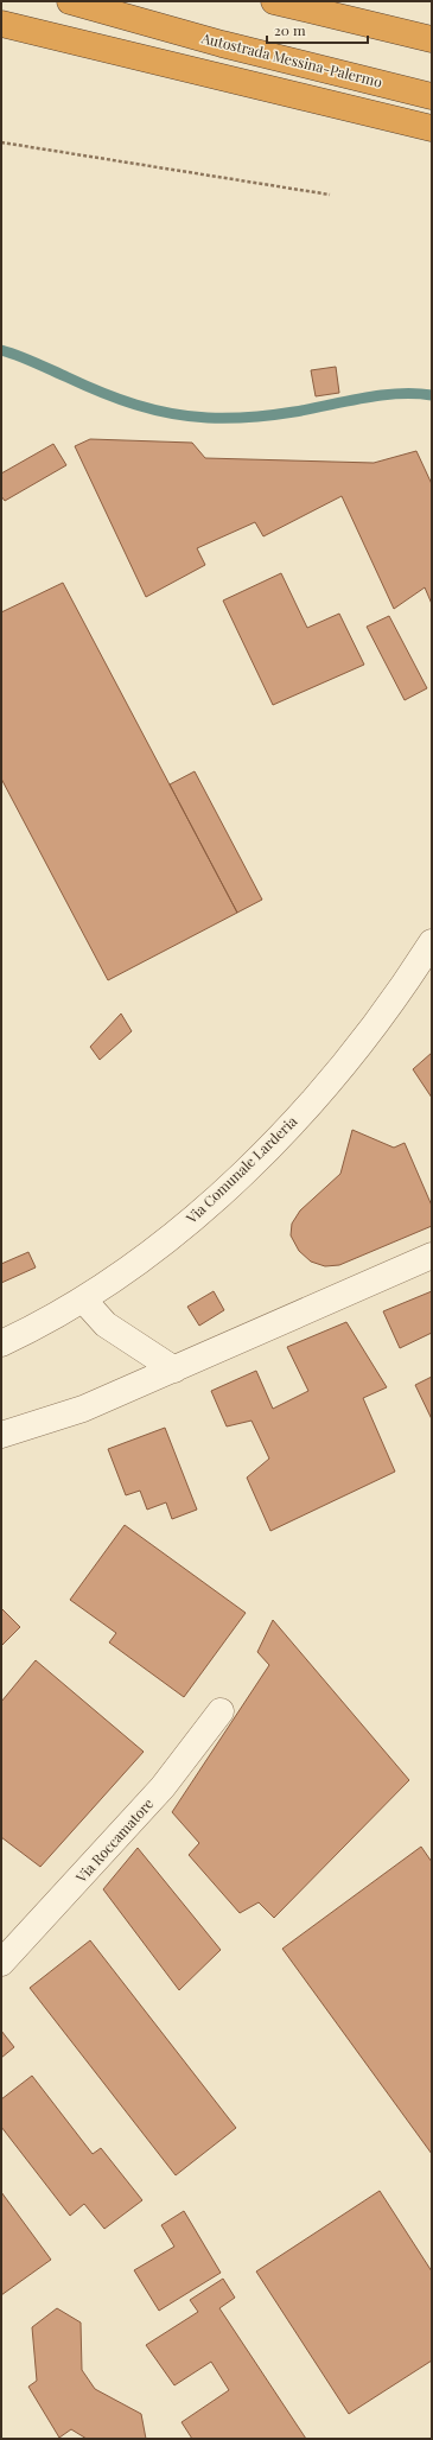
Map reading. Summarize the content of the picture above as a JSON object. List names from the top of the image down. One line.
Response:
{"streets":{"highway":["Autostrada Messina-Palermo"],"street":["Via Comunale Larderia","Via Roccamatore"]},"scale_bar":"20 m"}
